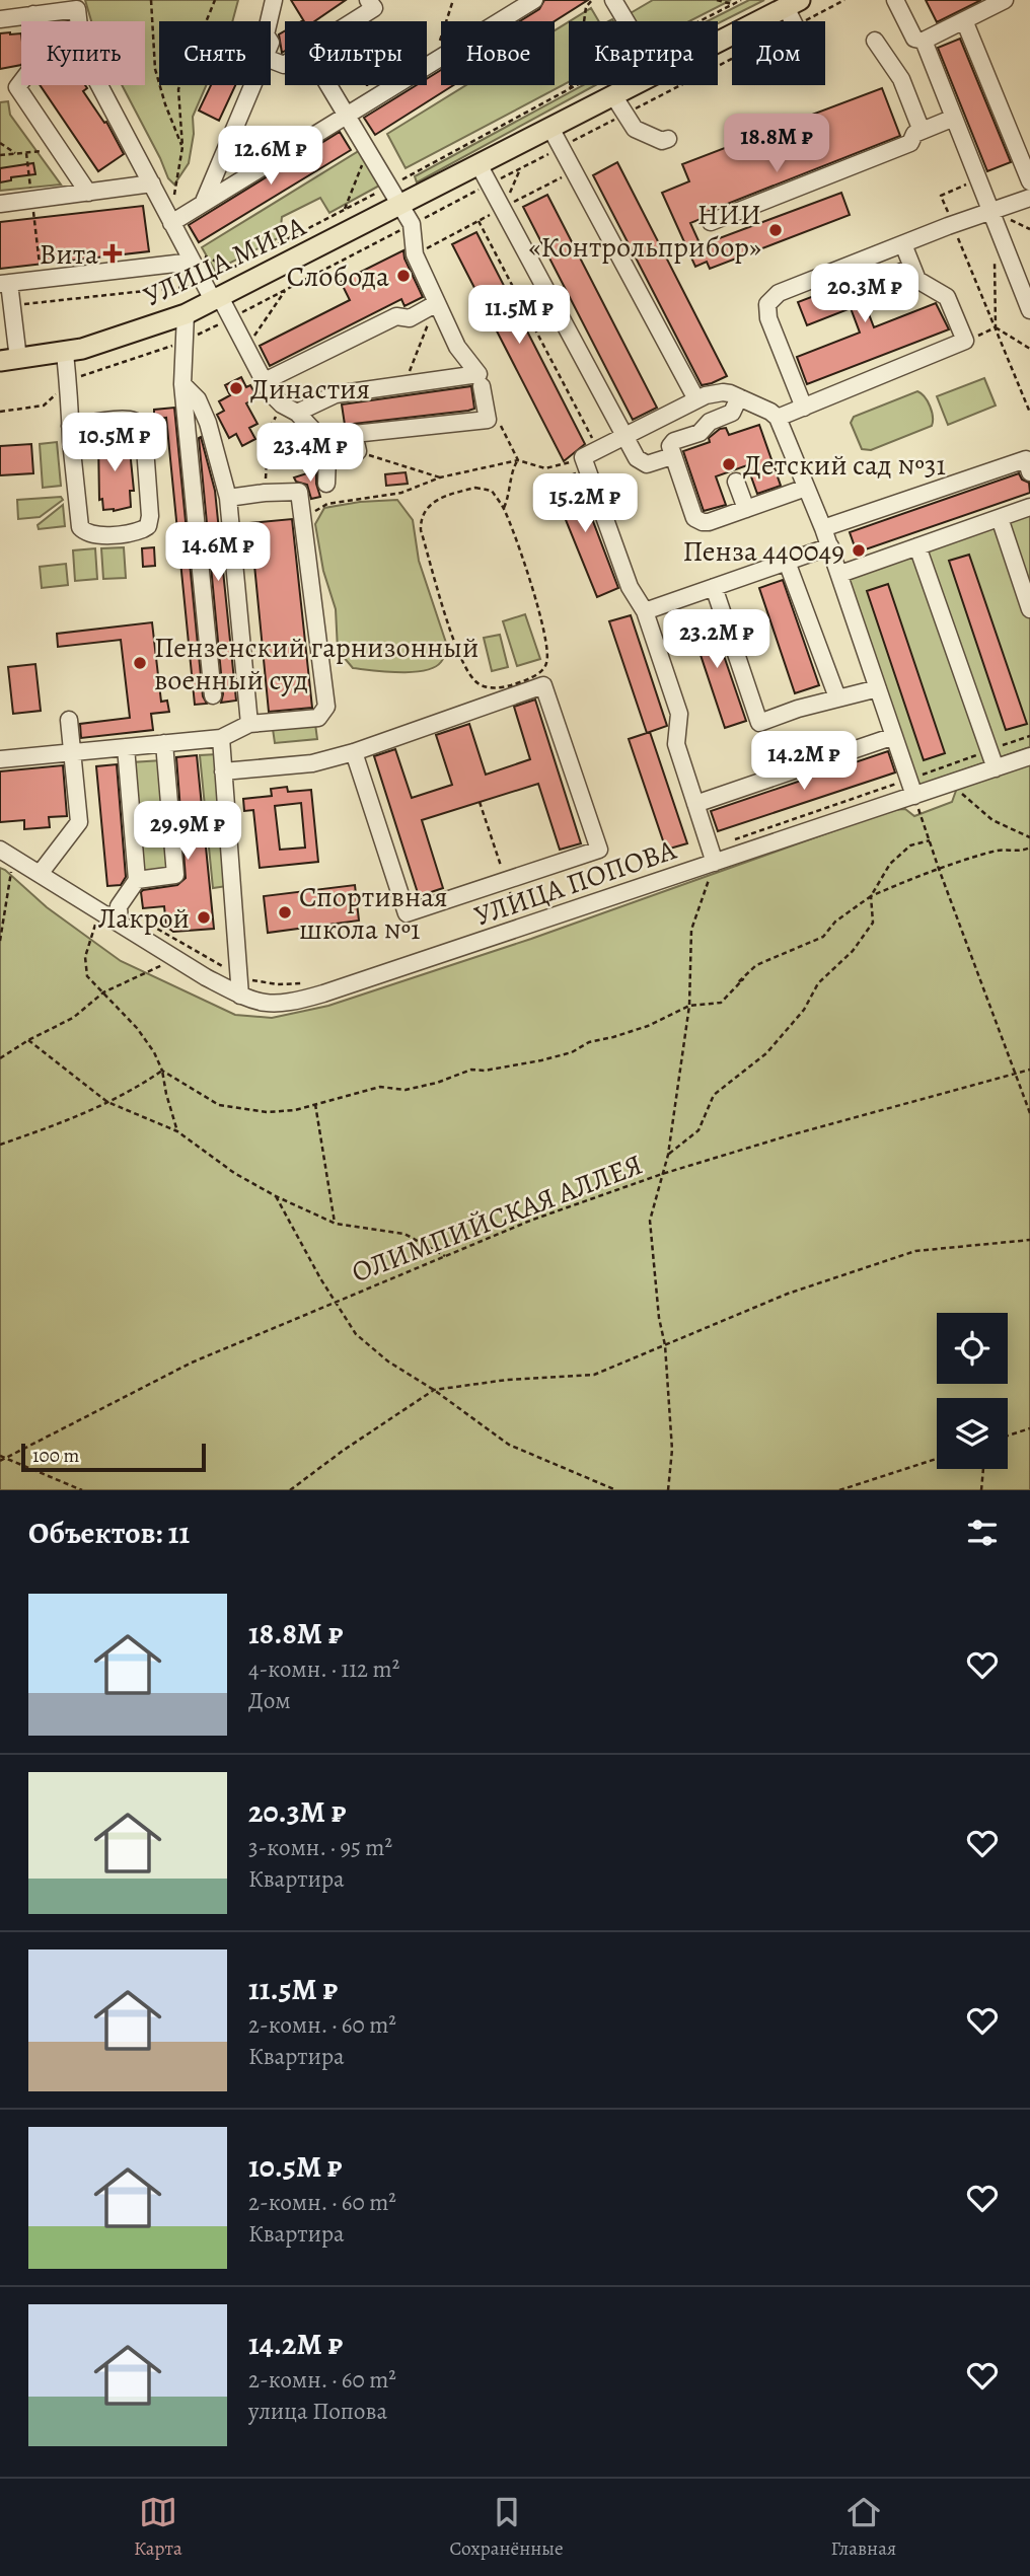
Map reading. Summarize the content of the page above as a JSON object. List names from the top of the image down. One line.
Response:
{"streets":{"main road":["УЛИЦА МИРА"],"street":["УЛИЦА ПОПОВА"],"path":["ОЛИМПИЙСКАЯ АЛЛЕЯ"]},"places":{"other":["НИИ «Контрольприбор»","Слобода","Династия","Детский сад №31","Пенза 440049","Пензенский гарнизонный военный суд","Спортивная школа №1","Лакрой"],"health":["Вита"]},"scale_bar":"100 m","page":{"chip":["Купить","Снять","Фильтры","Новое","Квартира","Дом"],"price":["18.8M ₽","12.6M ₽","20.3M ₽","11.5M ₽","10.5M ₽","23.4M ₽","15.2M ₽","14.6M ₽","23.2M ₽","14.2M ₽","29.9M ₽"],"scale":"100 m","heading":"Объектов: 11","list":[{"name":"18.8M ₽","note":"4-комн. · 112 m² · Дом"},{"name":"20.3M ₽","note":"3-комн. · 95 m² · Квартира"},{"name":"11.5M ₽","note":"2-комн. · 60 m² · Квартира"},{"name":"10.5M ₽","note":"2-комн. · 60 m² · Квартира"},{"name":"14.2M ₽","note":"2-комн. · 60 m² · улица Попова"}],"tabs":["Карта","Сохранённые","Главная"]}}
